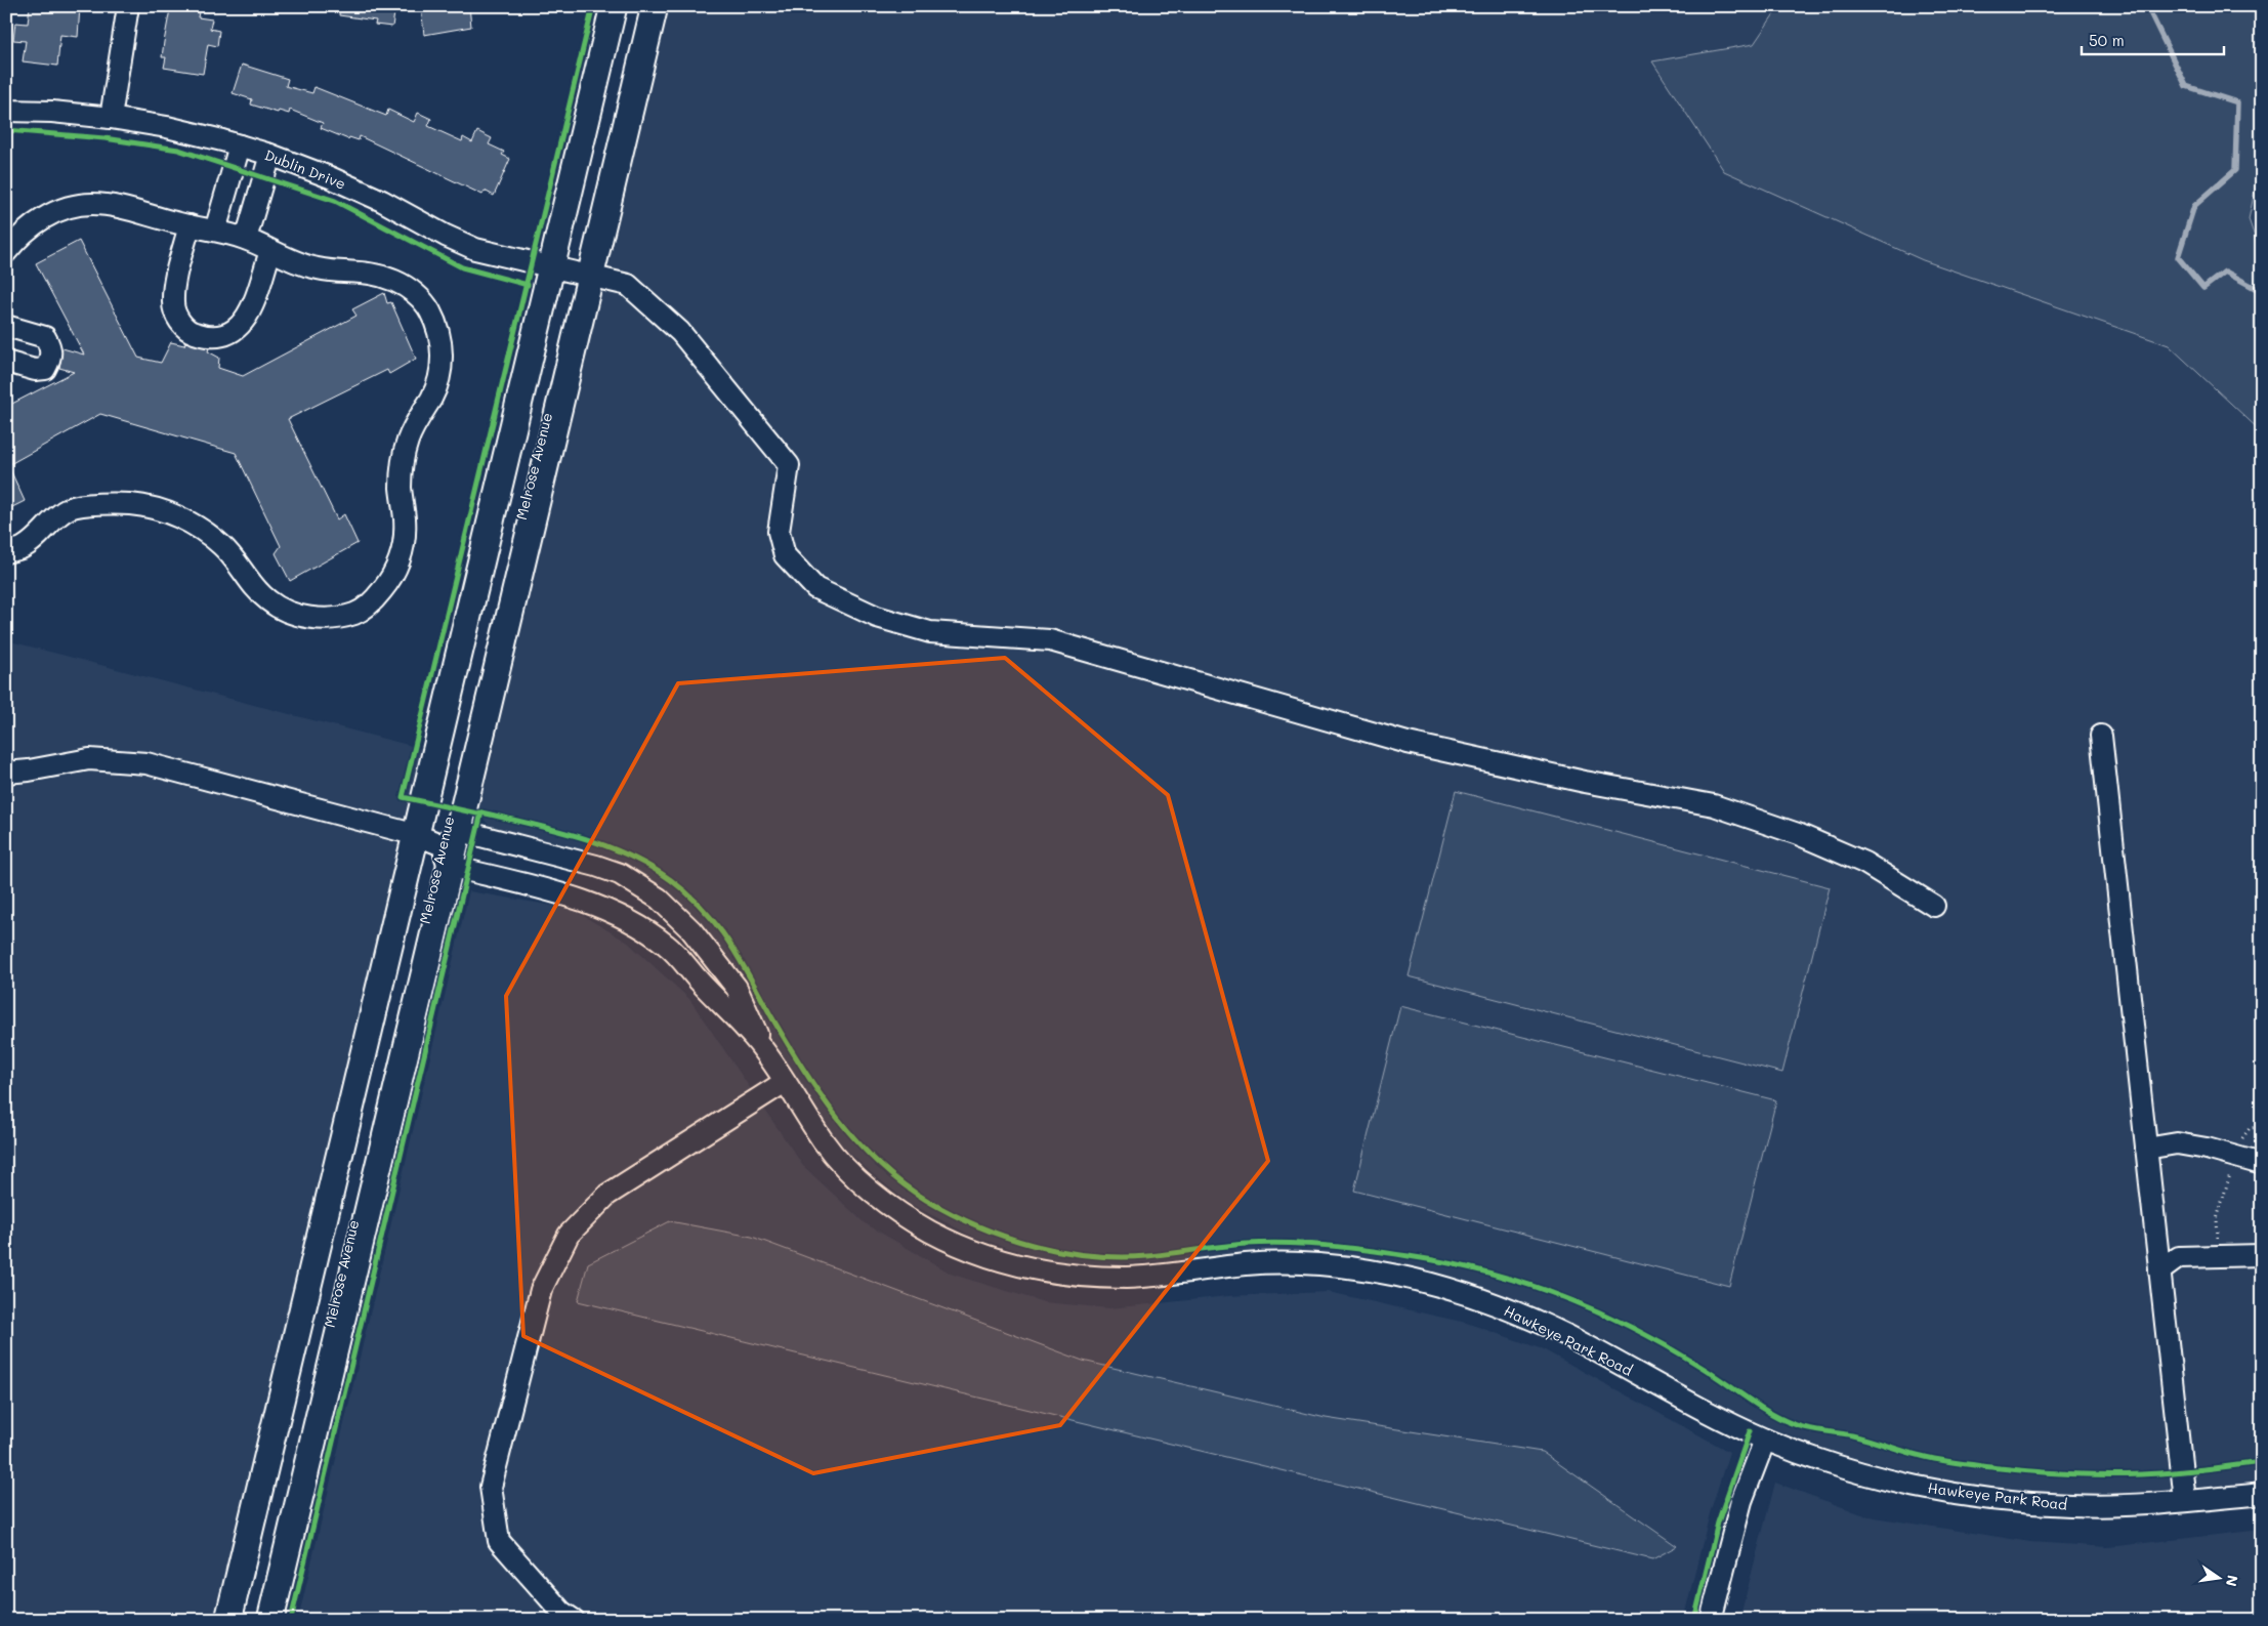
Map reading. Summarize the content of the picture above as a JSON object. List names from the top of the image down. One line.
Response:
{"streets":{"main road":["Melrose Avenue"],"street":["Dublin Drive","Hawkeye Park Road"]},"crossings":[["Dublin Drive","Melrose Avenue"],["Melrose Avenue","Hawkeye Park Road"]],"scale_bar":"50 m","north":"right"}
